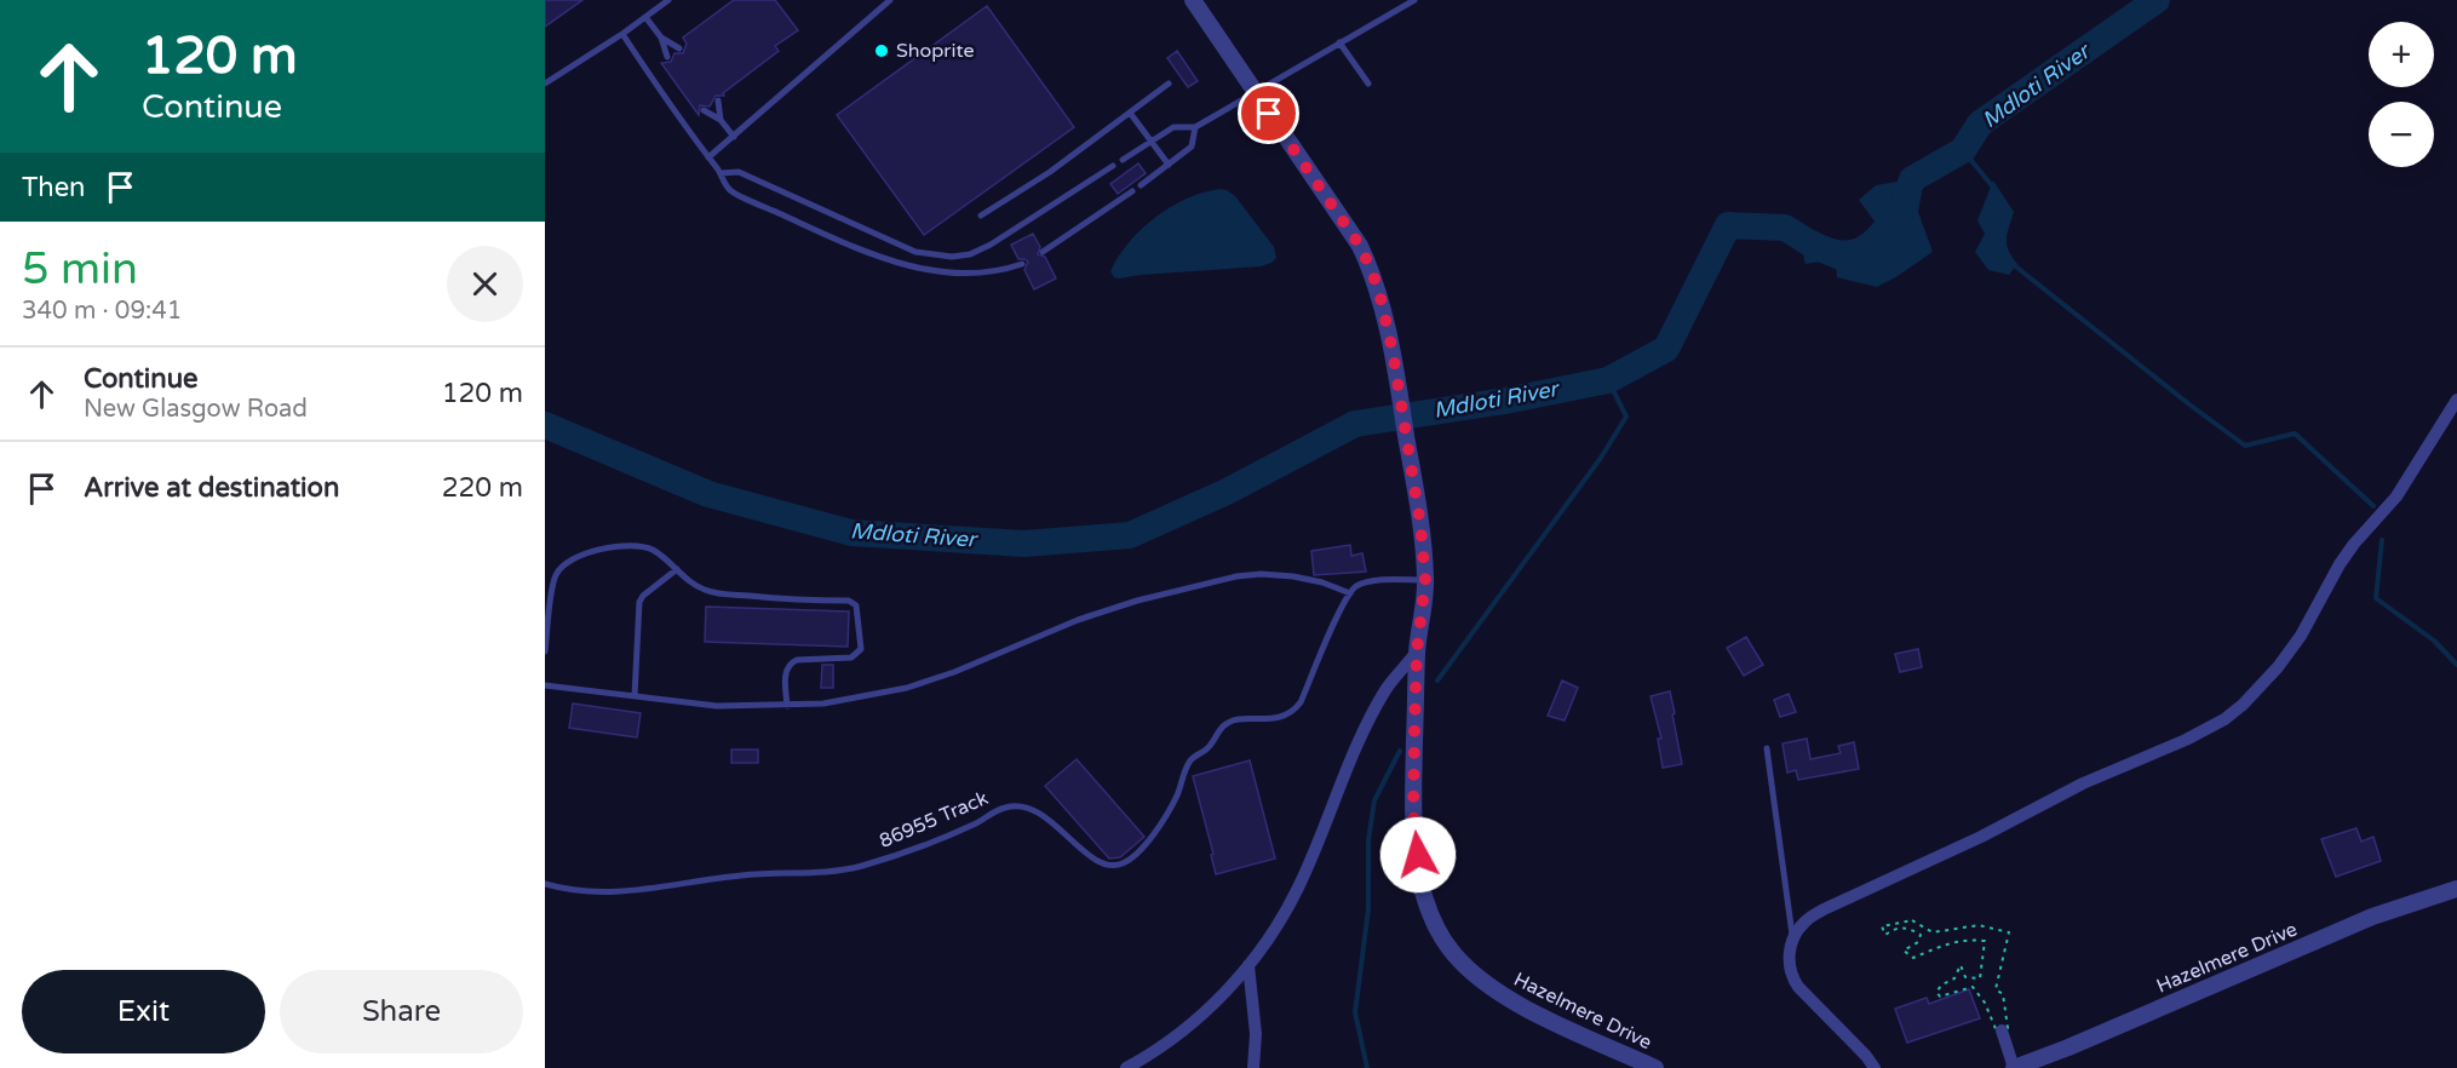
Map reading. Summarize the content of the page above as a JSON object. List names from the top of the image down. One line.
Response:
{"streets":{"street":["Hazelmere Drive"],"lane":["86955 Track"]},"water":["Mdloti River"],"places":["Shoprite"],"page":{"turn":["120 m","Continue"],"map_buttons":["+","−"],"then":"Then","heading":["5 min","340 m · 09:41"],"list":[{"name":"Continue","note":"New Glasgow Road","value":"120 m"},{"name":"Arrive at destination","value":"220 m"}],"buttons":["Exit","Share"]}}
